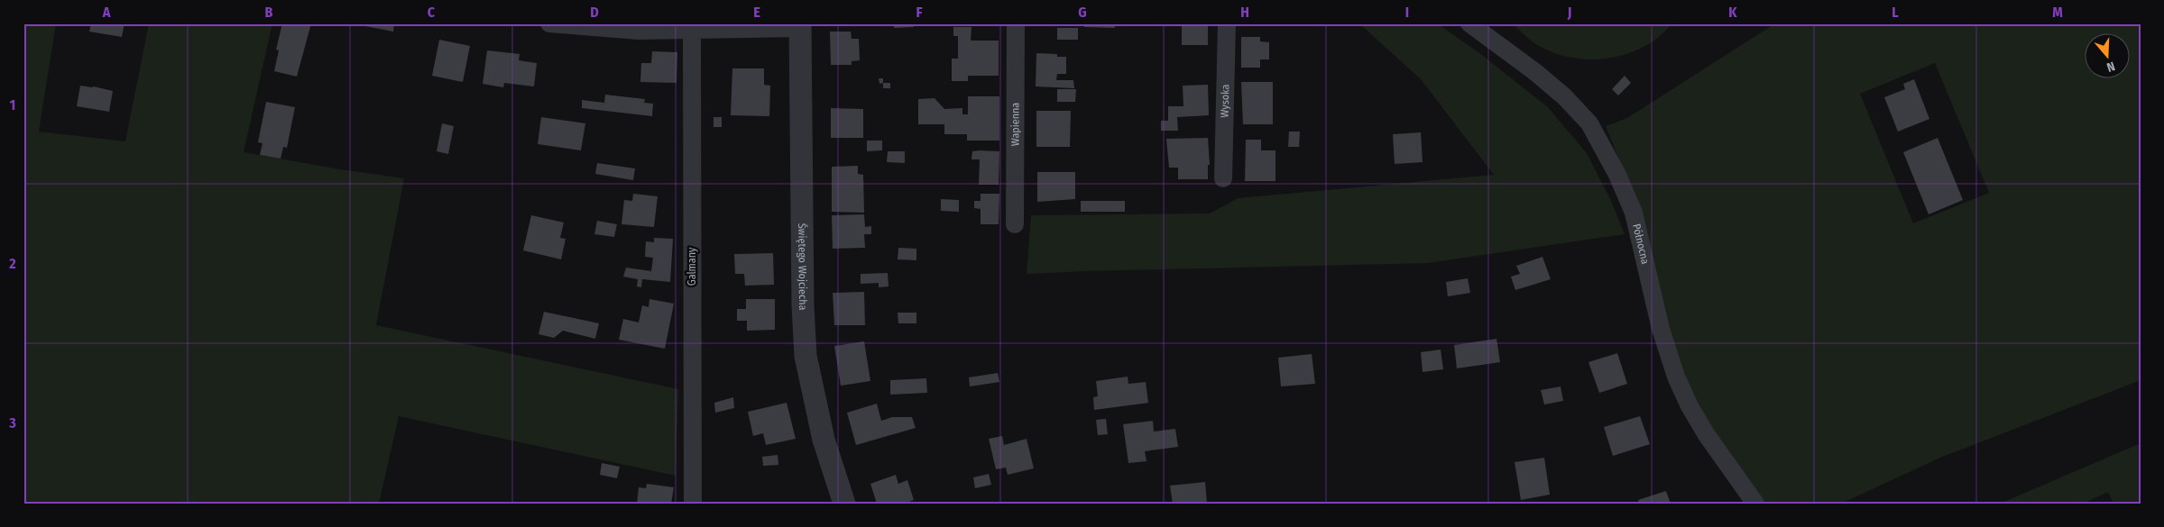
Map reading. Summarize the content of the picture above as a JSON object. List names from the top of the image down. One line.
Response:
{"streets":{"street":["Wysoka","Wapienna","Północna","Świętego Wojciecha","Galmany"]},"north":"bottom","grid":{"columns":["A","B","C","D","E","F","G","H","I","J","K","L","M"],"rows":["1","2","3"]}}
